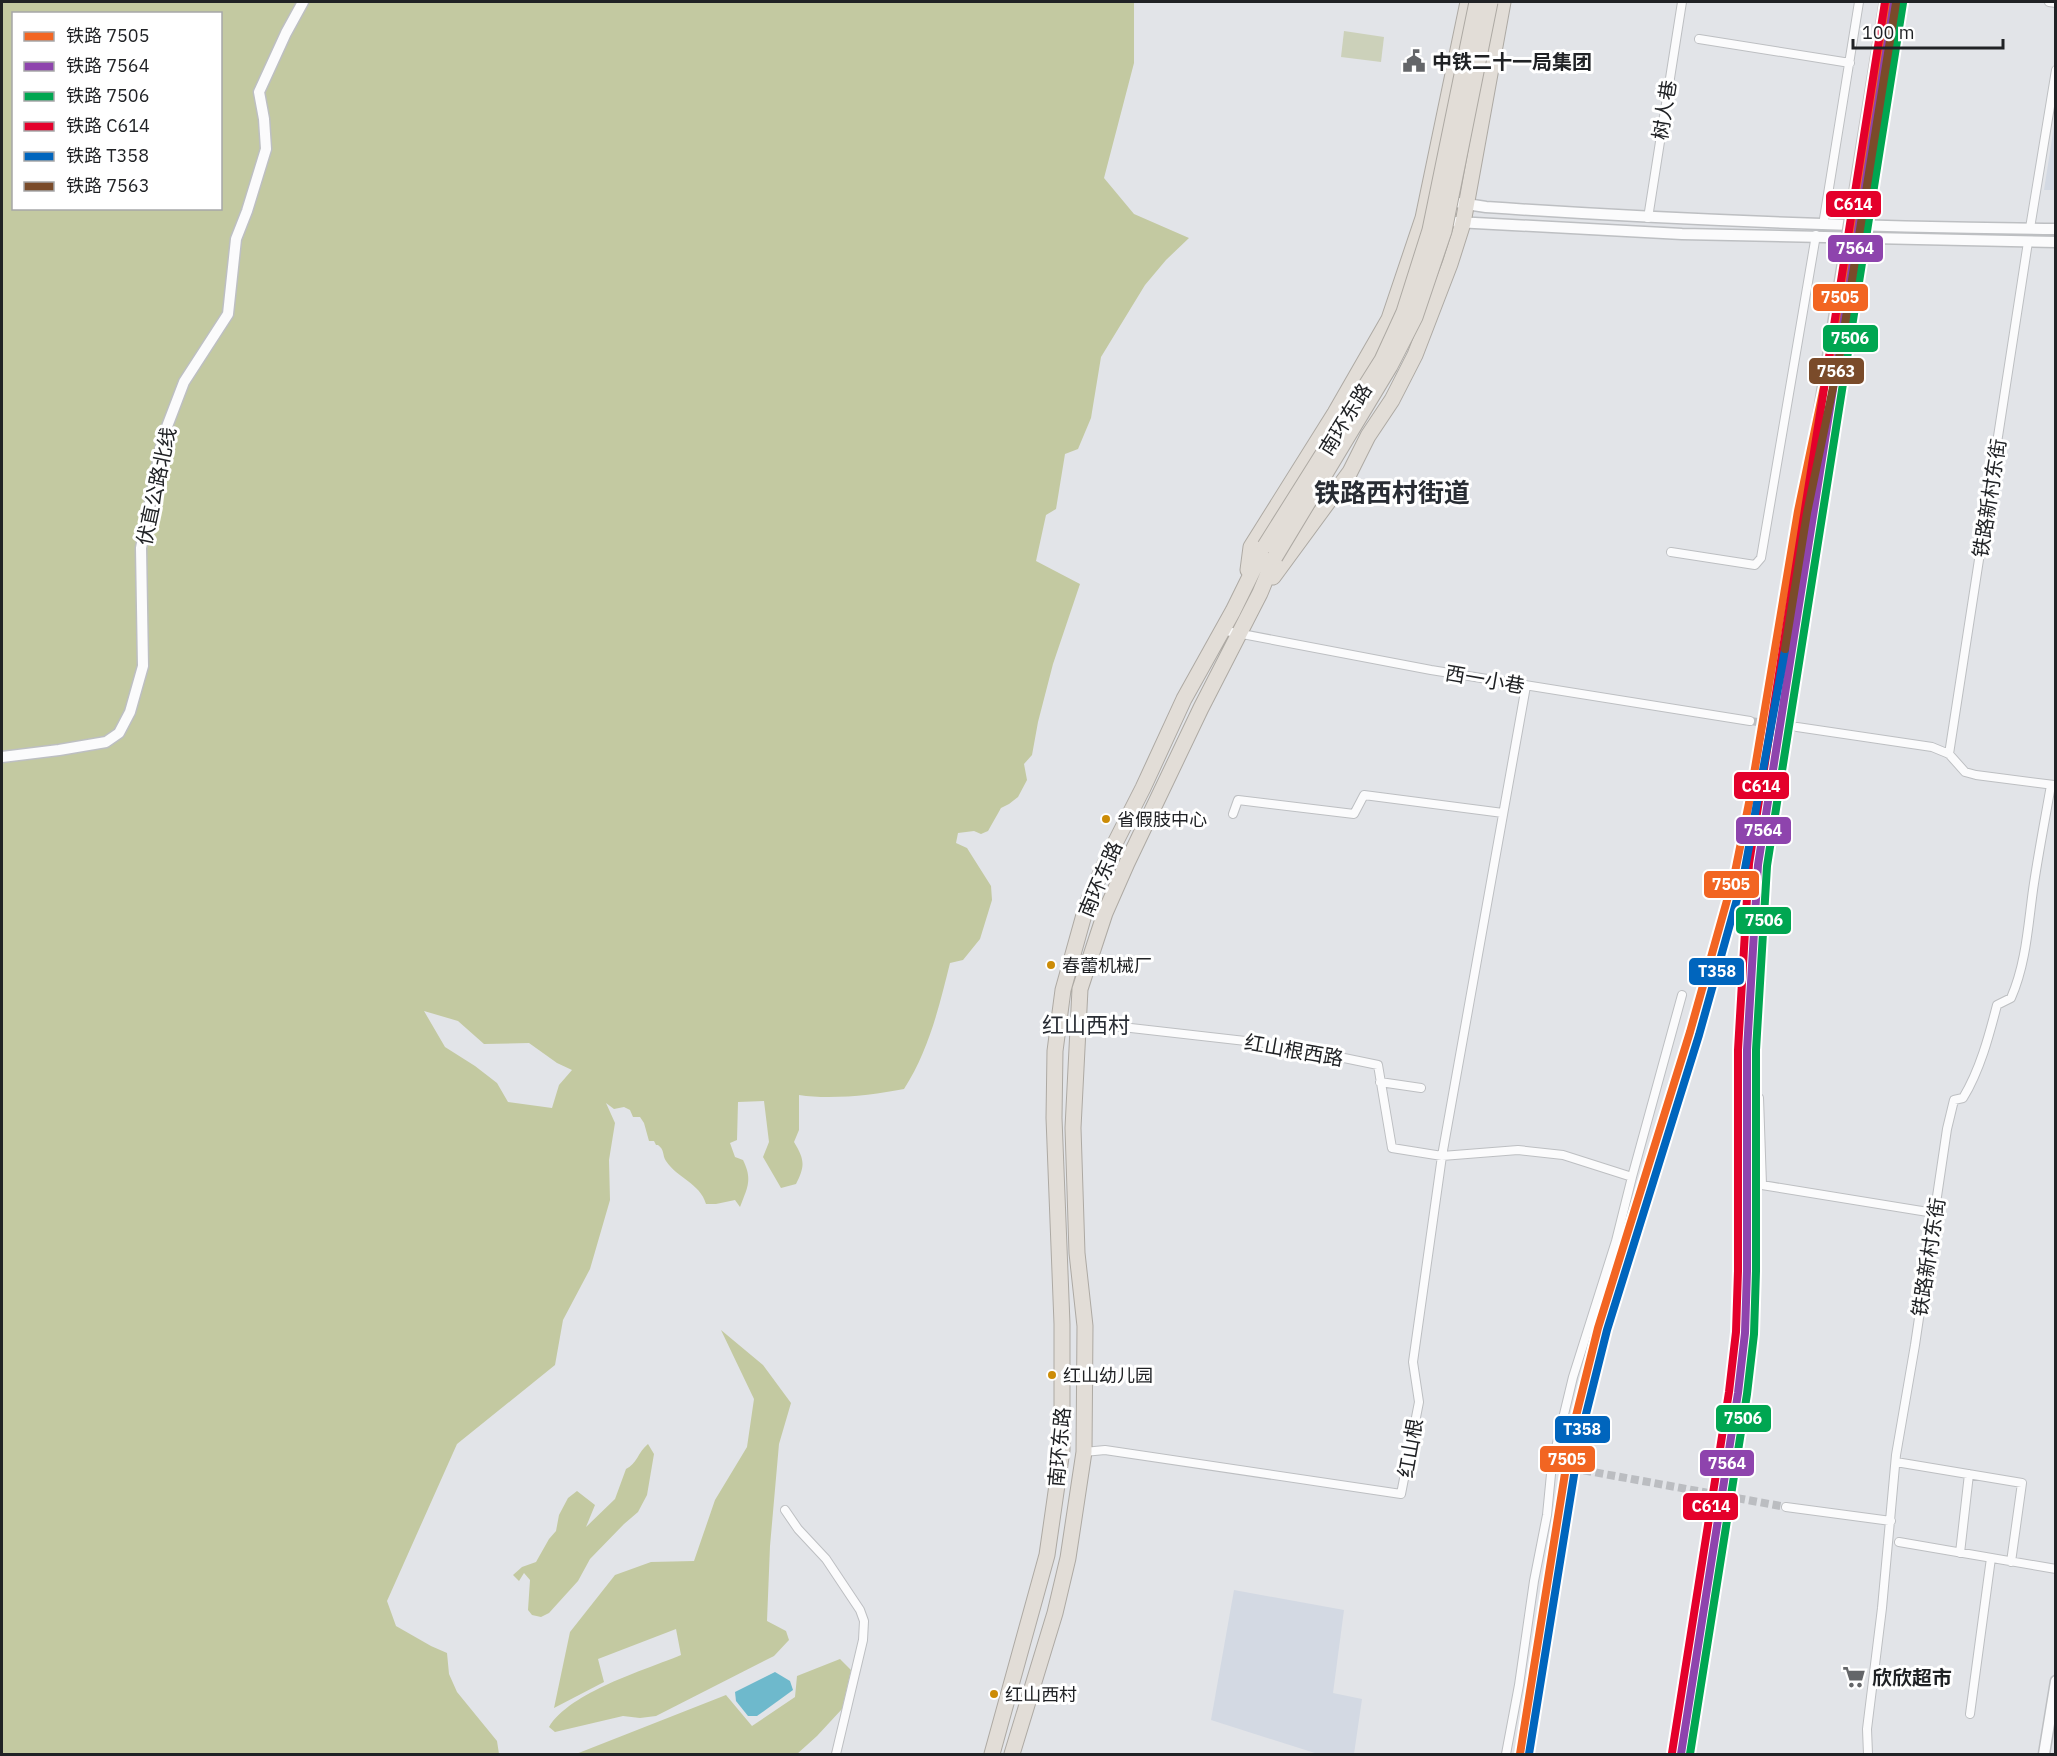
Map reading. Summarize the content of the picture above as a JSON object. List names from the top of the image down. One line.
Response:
{"streets":{"highway":["南环东路"],"street":["树人巷","伏直公路北线","铁路新村东街","西一小巷","红山根西路","红山根"]},"crossings":[["南环东路","西一小巷"],["南环东路","红山根西路"],["南环东路","红山根"],["红山根西路","红山根"]],"districts":["铁路西村街道","红山西村"],"places":{"public building":["中铁二十一局集团"],"other":["省假肢中心","春蕾机械厂","红山幼儿园","红山西村"],"supermarket":["欣欣超市"]},"lines":["rail line 7505","rail line 7564","rail line C614","rail line 7506","rail line 7563","rail line T358"],"legend":["铁路 7505","铁路 7564","铁路 7506","铁路 C614","铁路 T358","铁路 7563"],"scale_bar":"100 m"}
